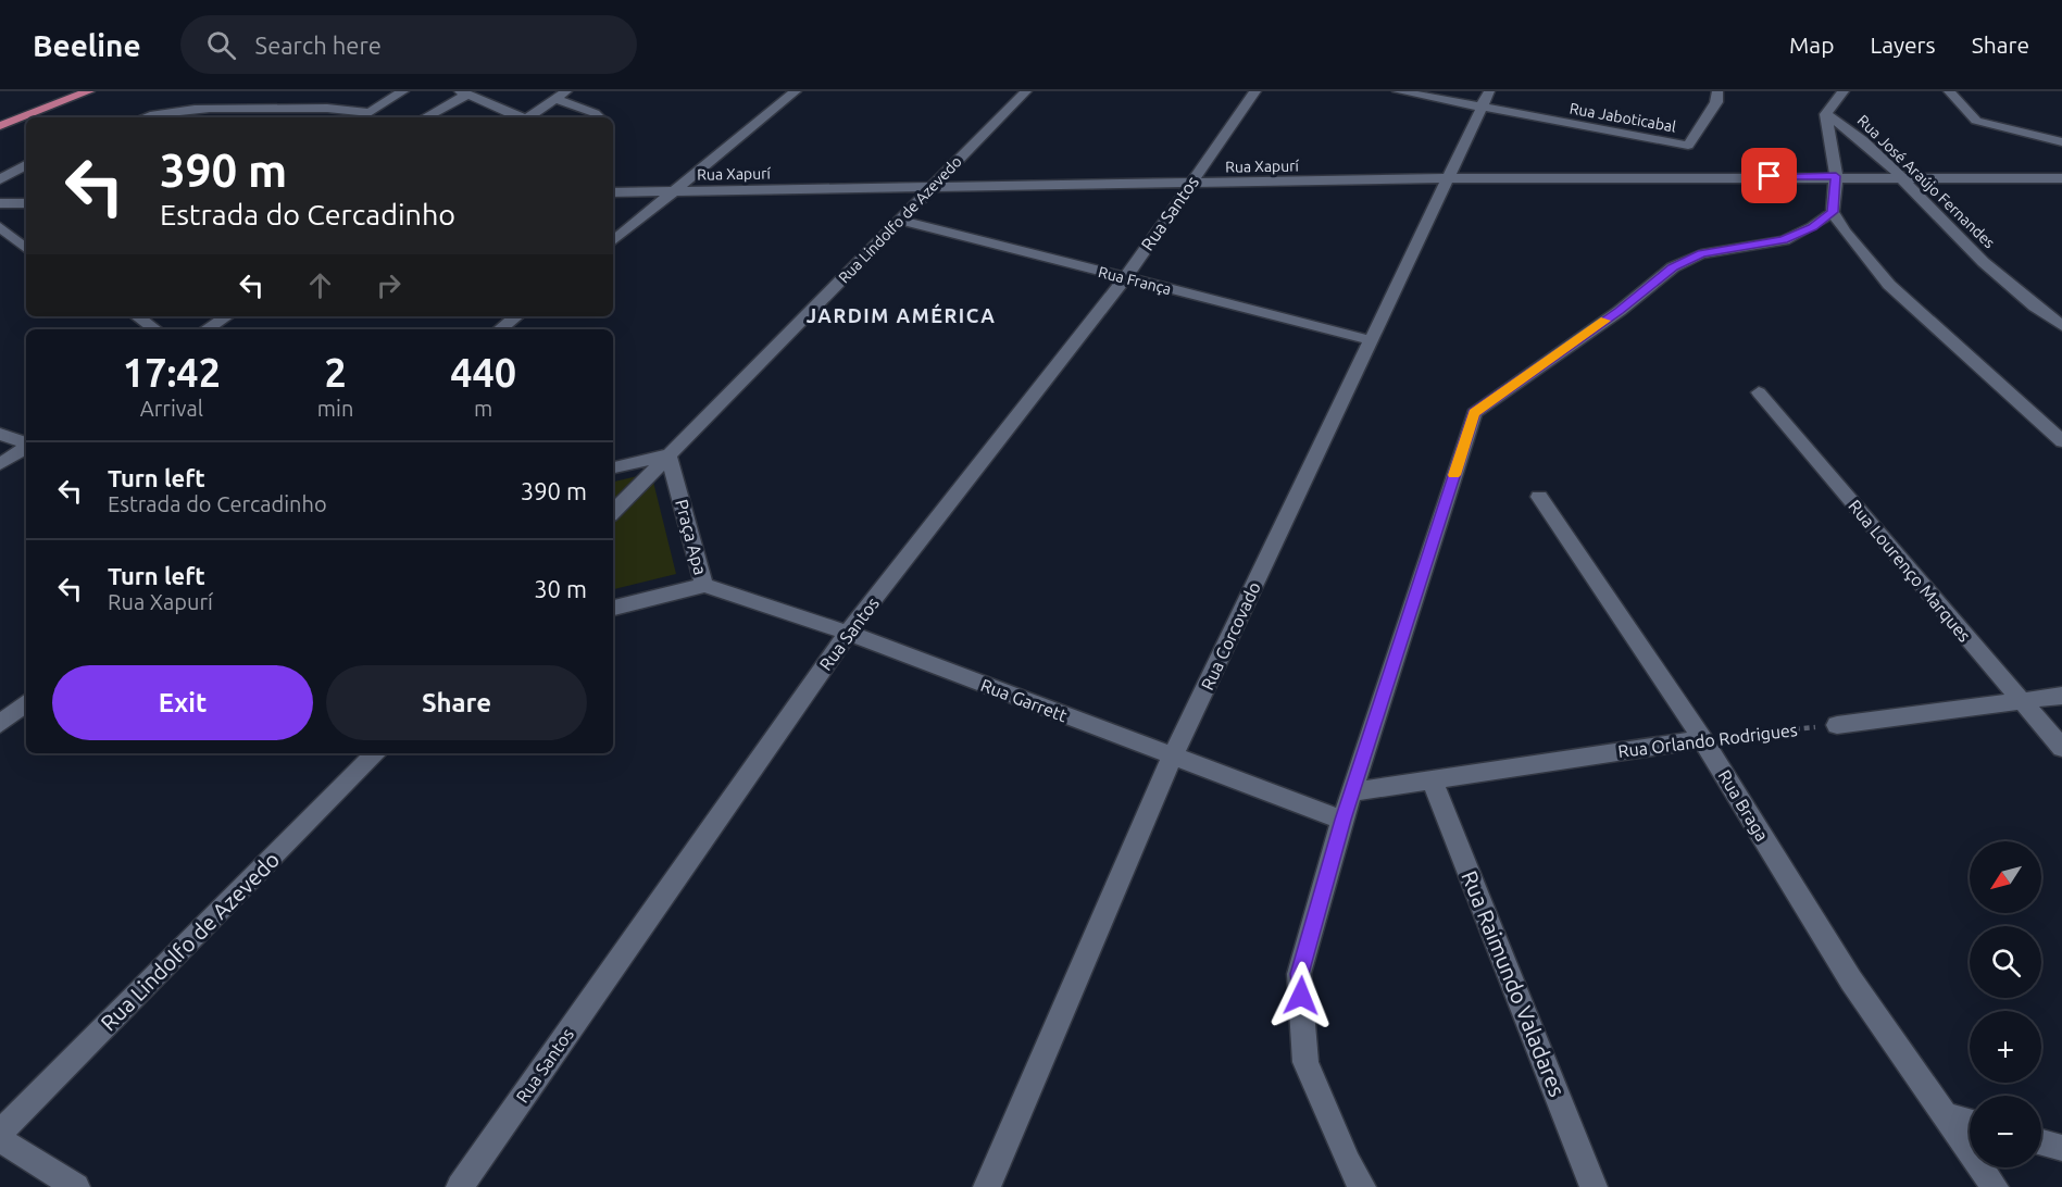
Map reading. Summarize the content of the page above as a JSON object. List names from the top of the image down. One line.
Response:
{"streets":{"street":["Rua Jaboticabal","Rua Xapurí","Rua José Araújo Fernandes","Rua Santos","Rua Lindolfo de Azevedo","Rua França","Praça Apa","Rua Lourenço Marques","Rua Corcovado","Rua Garrett","Rua Orlando Rodrigues","Rua Braga","Rua Raimundo Valadares"]},"crossings":[["Rua Jaboticabal","Rua Xapurí"],["Rua Jaboticabal","Rua Corcovado"],["Rua Xapurí","Rua José Araújo Fernandes"],["Rua Xapurí","Rua Santos"],["Rua Xapurí","Rua Lindolfo de Azevedo"],["Rua Xapurí","Rua Corcovado"],["Rua Santos","Rua França"],["Rua Santos","Rua Garrett"],["Rua Lindolfo de Azevedo","Rua França"],["Rua Lindolfo de Azevedo","Praça Apa"],["Rua França","Rua Corcovado"],["Praça Apa","Rua Garrett"],["Rua Corcovado","Rua Garrett"],["Rua Orlando Rodrigues","Rua Braga"],["Rua Orlando Rodrigues","Rua Raimundo Valadares"]],"districts":["JARDIM AMÉRICA"],"north":"bottom left","page":{"header":"Beeline","search":"Search here","nav":["Map","Layers","Share"],"turn":["390 m","Estrada do Cercadinho"],"eta":["17:42","Arrival","2","min","440","m"],"list":[{"name":"Turn left","note":"Estrada do Cercadinho","value":"390 m"},{"name":"Turn left","note":"Rua Xapurí","value":"30 m"}],"buttons":["Exit","Share"],"map_buttons":["+","−"]}}
